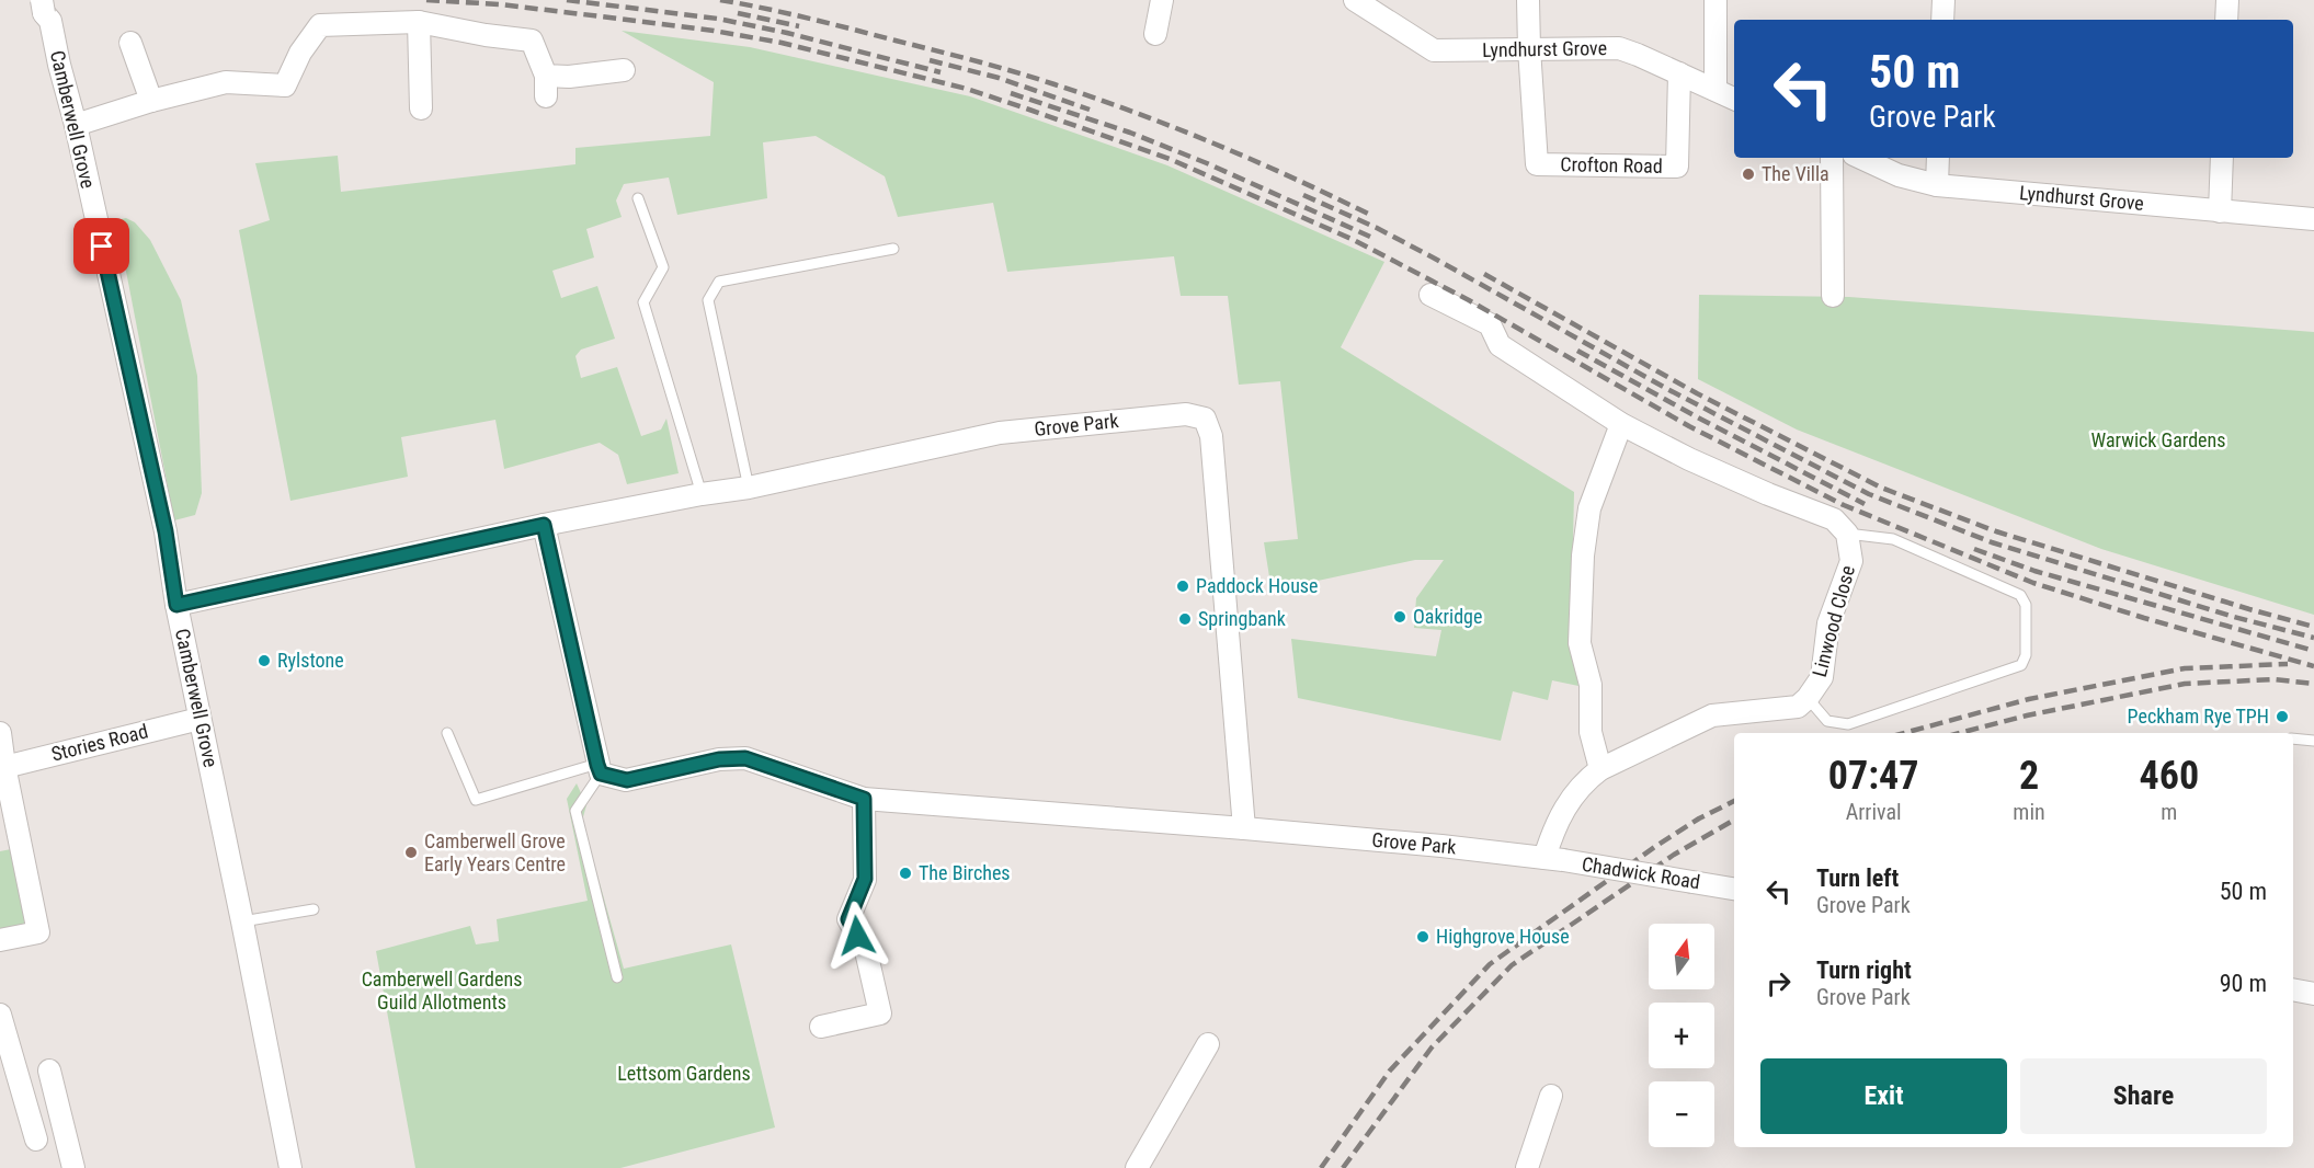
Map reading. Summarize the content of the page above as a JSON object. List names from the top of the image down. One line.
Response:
{"streets":{"street":["Lyndhurst Grove","Camberwell Grove","Crofton Road","Grove Park","Linwood Close","Stories Road","Chadwick Road"]},"crossings":[["Lyndhurst Grove","Crofton Road"],["Camberwell Grove","Grove Park"],["Camberwell Grove","Stories Road"],["Grove Park","Linwood Close"],["Grove Park","Chadwick Road"],["Linwood Close","Chadwick Road"]],"parks":["Warwick Gardens","Camberwell Gardens Guild Allotments","Lettsom Gardens"],"places":["The Villa","Paddock House","Oakridge","Springbank","Rylstone","Peckham Rye TPH","Camberwell Grove Early Years Centre","The Birches","Highgrove House"],"north":"top","page":{"turn":["50 m","Grove Park"],"eta":["07:47","Arrival","2","min","460","m"],"list":[{"name":"Turn left","note":"Grove Park","value":"50 m"},{"name":"Turn right","note":"Grove Park","value":"90 m"}],"map_buttons":["+","−"],"buttons":["Exit","Share"]}}
